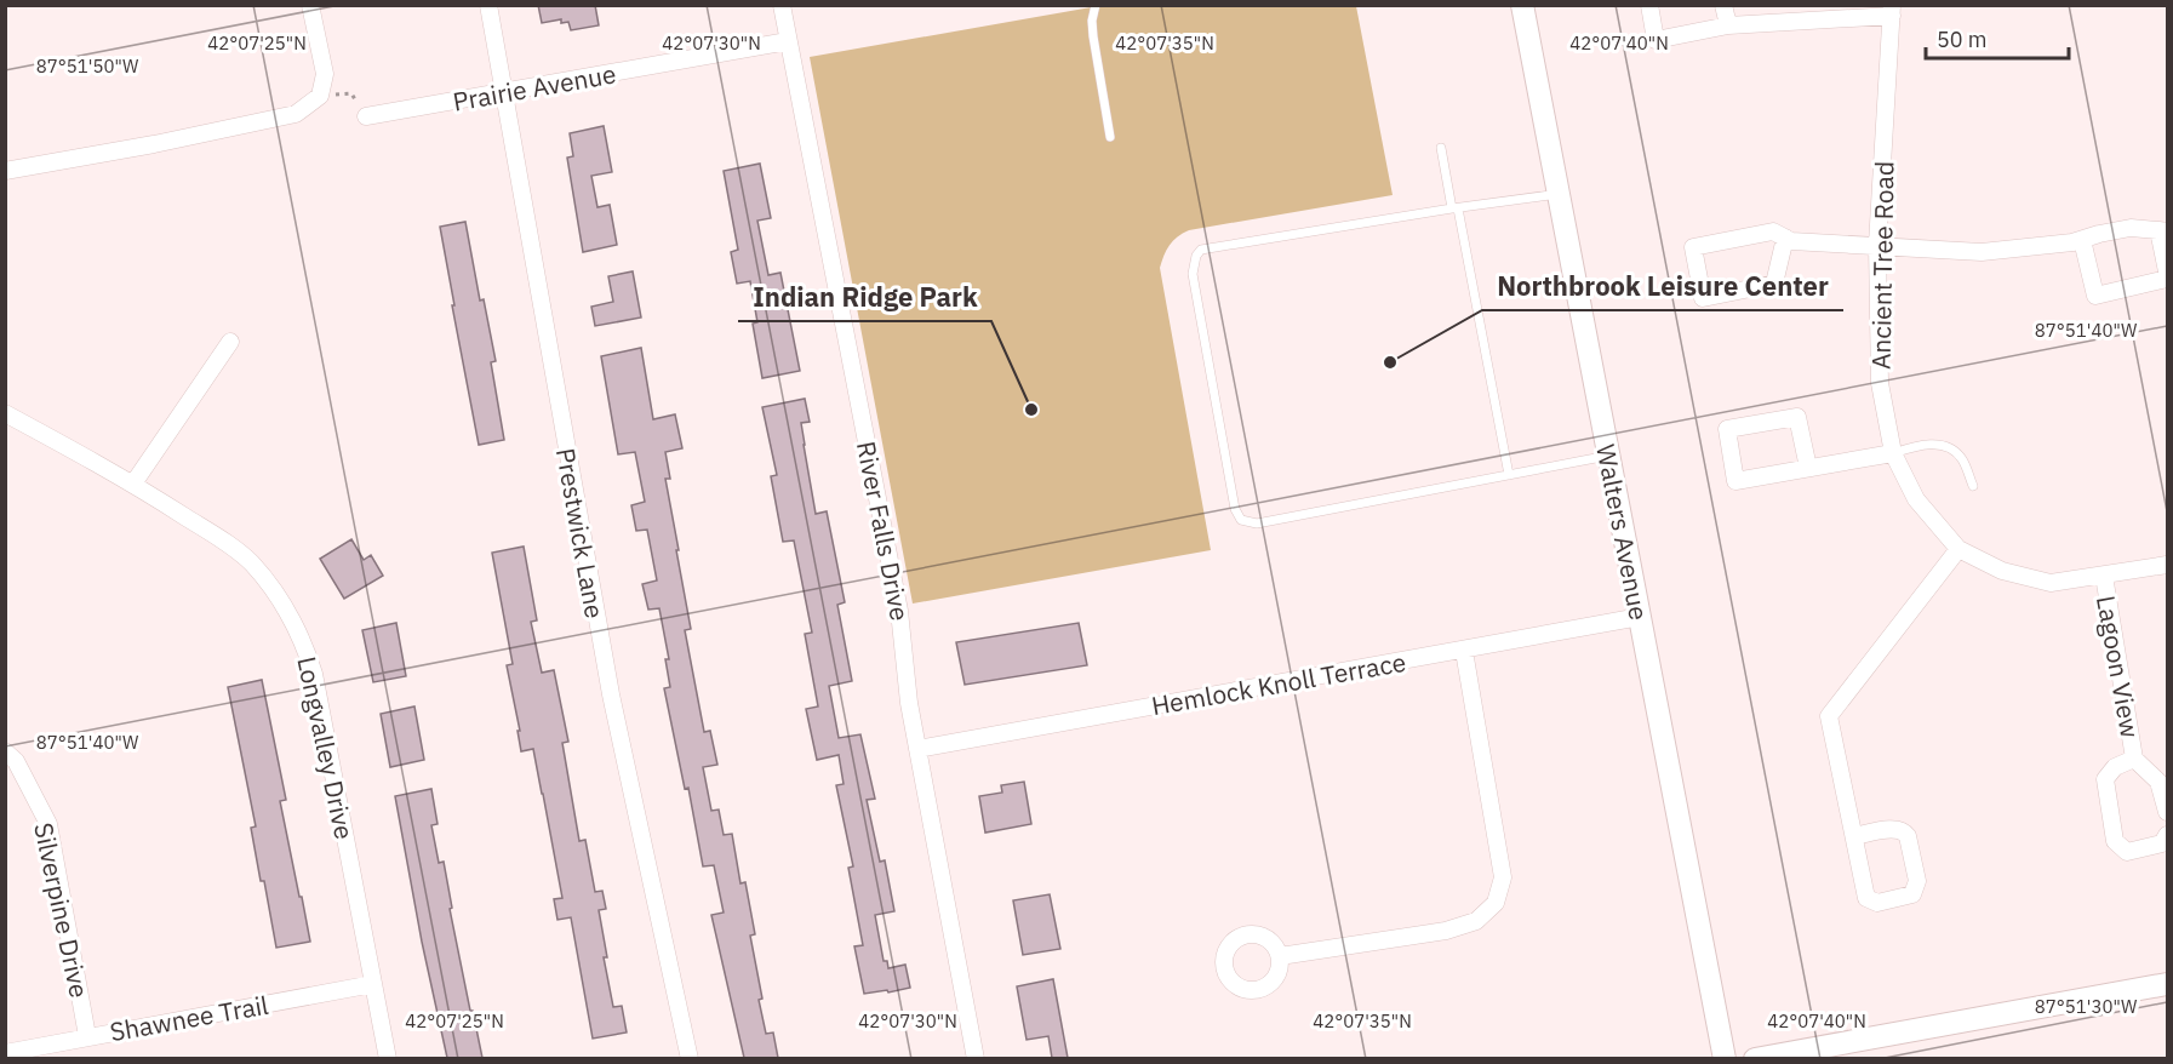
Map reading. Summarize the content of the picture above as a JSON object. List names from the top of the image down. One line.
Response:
{"streets":{"main road":["Walters Avenue"],"street":["Prairie Avenue","Ancient Tree Road","River Falls Drive","Prestwick Lane","Lagoon View","Hemlock Knoll Terrace","Longvalley Drive","Silverpine Drive","Shawnee Trail"]},"crossings":[["Prairie Avenue","River Falls Drive"],["Prairie Avenue","Prestwick Lane"],["Ancient Tree Road","Lagoon View"],["River Falls Drive","Hemlock Knoll Terrace"],["Walters Avenue","Hemlock Knoll Terrace"],["Longvalley Drive","Shawnee Trail"],["Silverpine Drive","Shawnee Trail"]],"places":["Northbrook Leisure Center","Indian Ridge Park"],"scale_bar":"50 m","coordinates":["42°07'25\"N","42°07'30\"N","42°07'35\"N","42°07'40\"N","87°51'50\"W","87°51'40\"W","87°51'30\"W"]}
